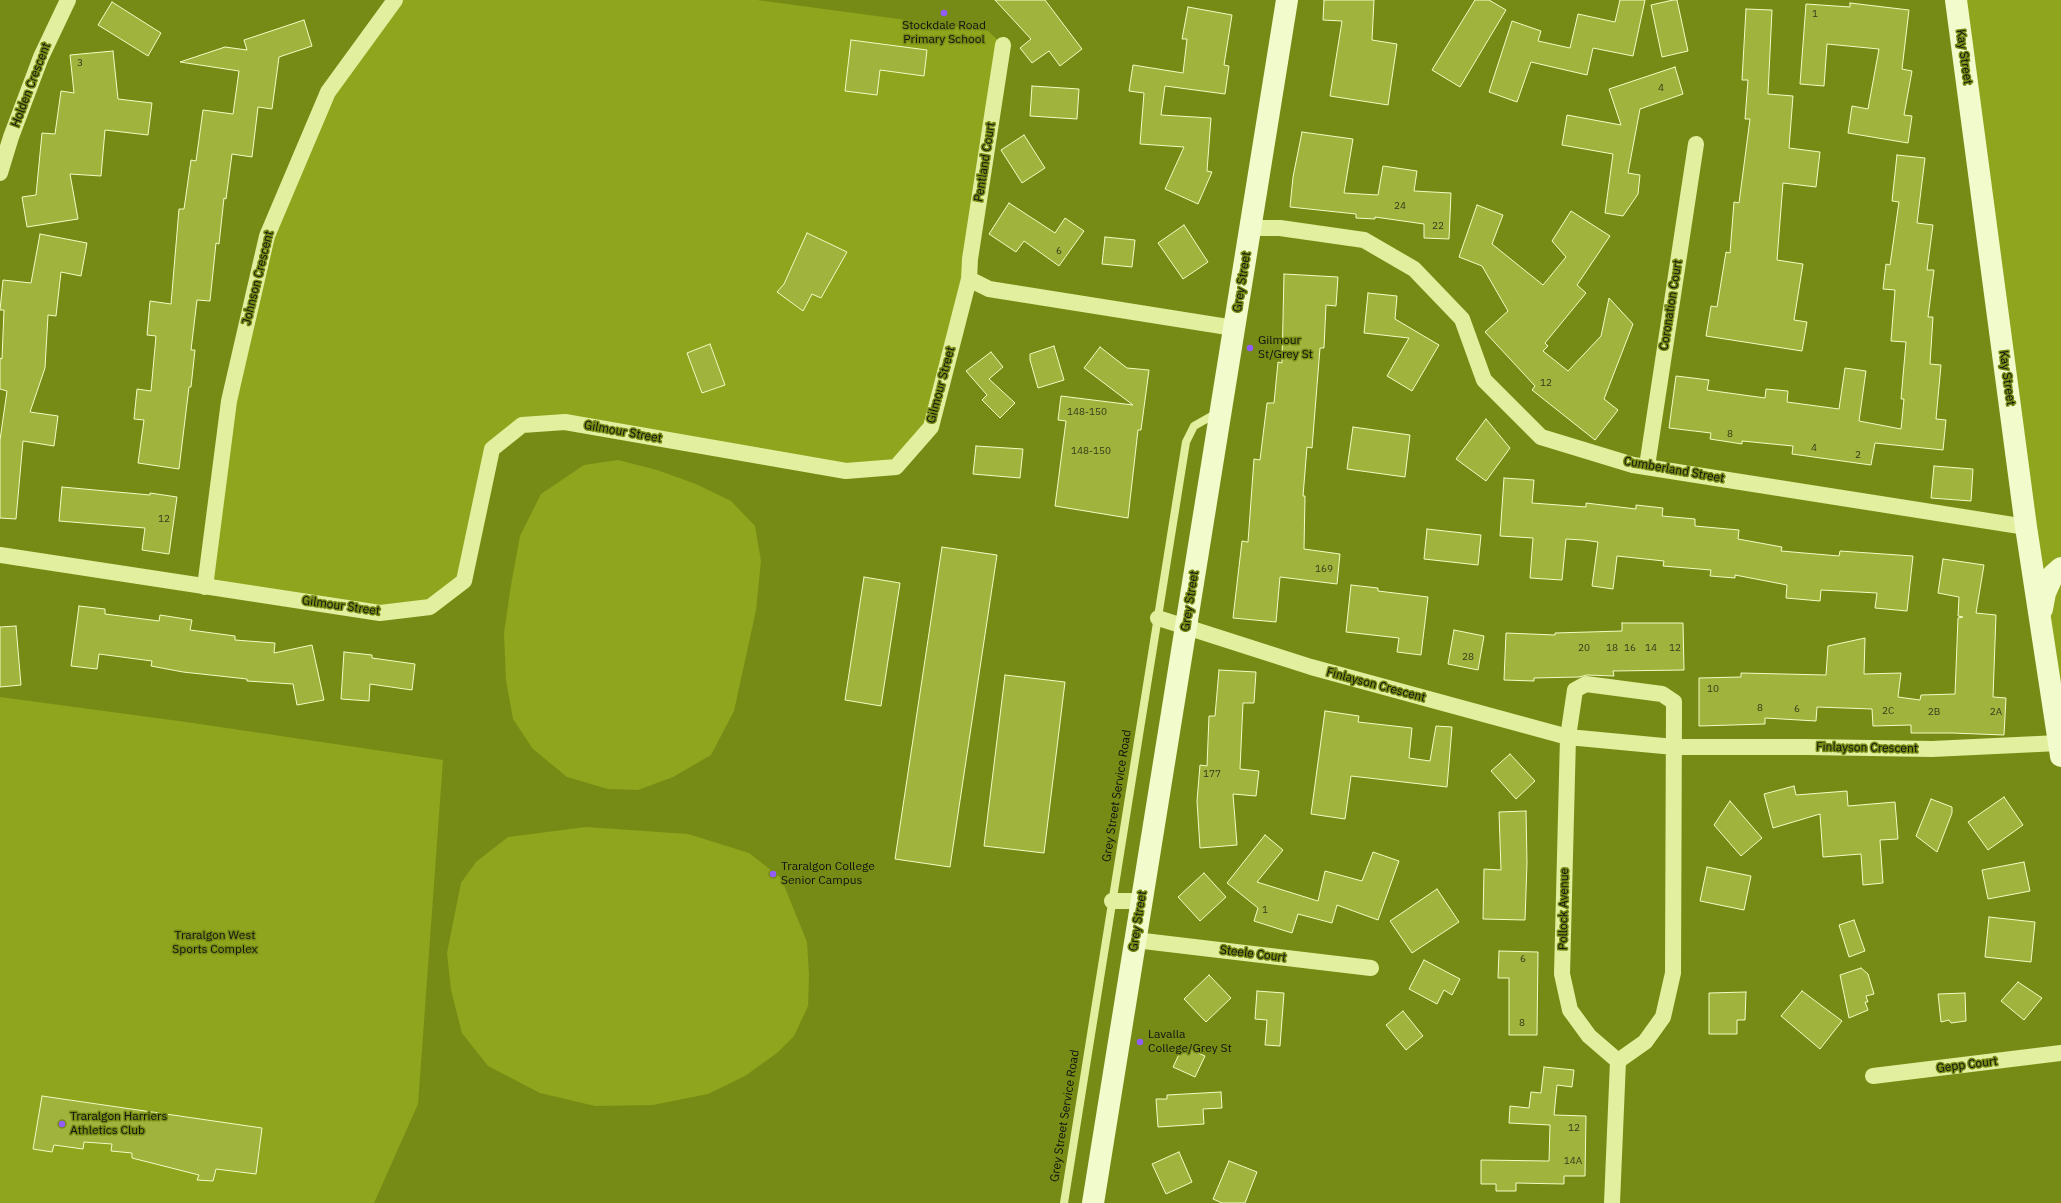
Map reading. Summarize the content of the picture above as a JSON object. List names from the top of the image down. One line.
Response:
{"streets":{"main road":["Kay Street","Grey Street"],"street":["Holden Crescent","Pentland Court","Johnson Crescent","Coronation Court","Gilmour Street","Cumberland Street","Finlayson Crescent","Pollock Avenue","Steele Court","Gepp Court"],"lane":["Grey Street Service Road"]},"crossings":[["Kay Street","Cumberland Street"],["Kay Street","Finlayson Crescent"],["Pentland Court","Gilmour Street"],["Johnson Crescent","Gilmour Street"],["Grey Street","Cumberland Street"],["Grey Street","Finlayson Crescent"],["Grey Street","Grey Street Service Road"],["Grey Street","Steele Court"],["Coronation Court","Cumberland Street"],["Finlayson Crescent","Grey Street Service Road"],["Finlayson Crescent","Pollock Avenue"]],"parks":["Traralgon West Sports Complex"],"places":["Stockdale Road Primary School","Gilmour St/Grey St","Traralgon College Senior Campus","Lavalla College/Grey St","Traralgon Harriers Athletics Club"],"house_numbers":["1","3","4","24","22","6","12","148-150","8","4","148-150","2","12","169","20","18","16","14","12","28","10","8","6","2C","2B","2A","177","1","6","8","12","14A"]}
